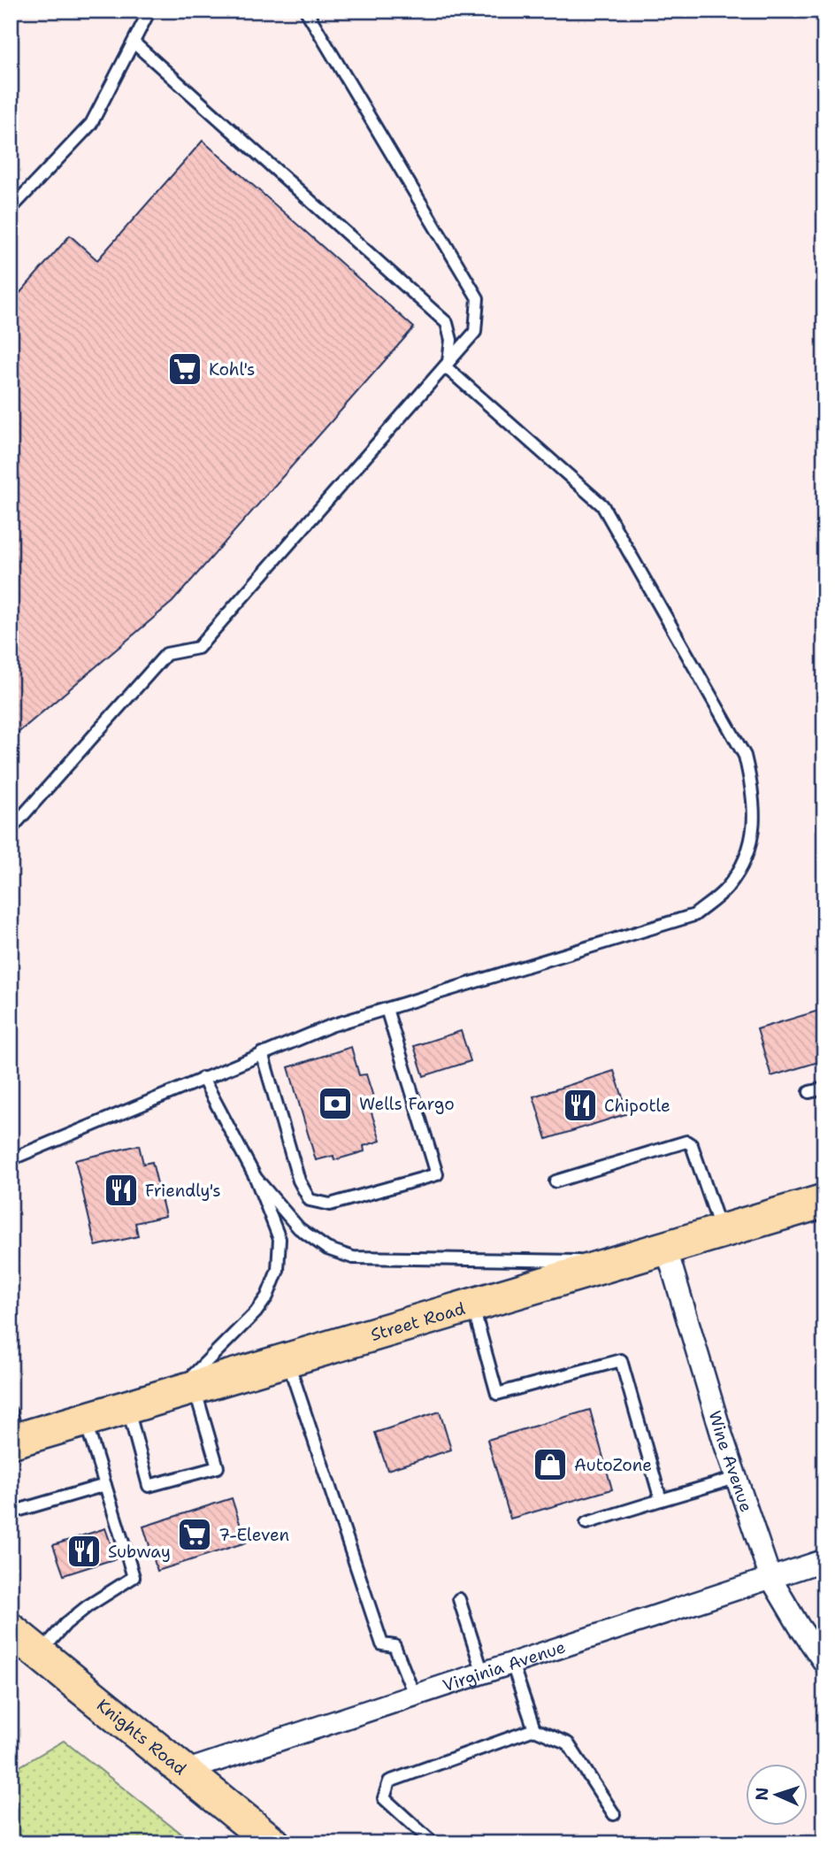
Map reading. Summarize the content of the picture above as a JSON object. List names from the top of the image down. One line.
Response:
{"streets":{"main road":["Street Road","Knights Road"],"street":["Wine Avenue","Virginia Avenue"]},"crossings":[["Street Road","Wine Avenue"],["Wine Avenue","Virginia Avenue"],["Virginia Avenue","Knights Road"]],"places":{"supermarket":["Kohl's","7-Eleven"],"bank":["Wells Fargo"],"restaurant":["Chipotle","Friendly's","Subway"],"shop":["AutoZone"]},"north":"left"}
